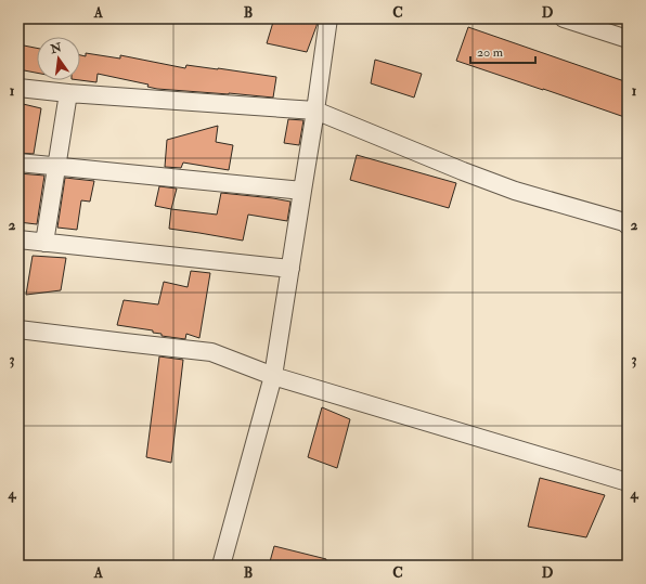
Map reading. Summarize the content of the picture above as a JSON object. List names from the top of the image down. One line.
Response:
{"scale_bar":"20 m","north":"top","grid":{"columns":["A","B","C","D"],"rows":["1","2","3","4"]}}
